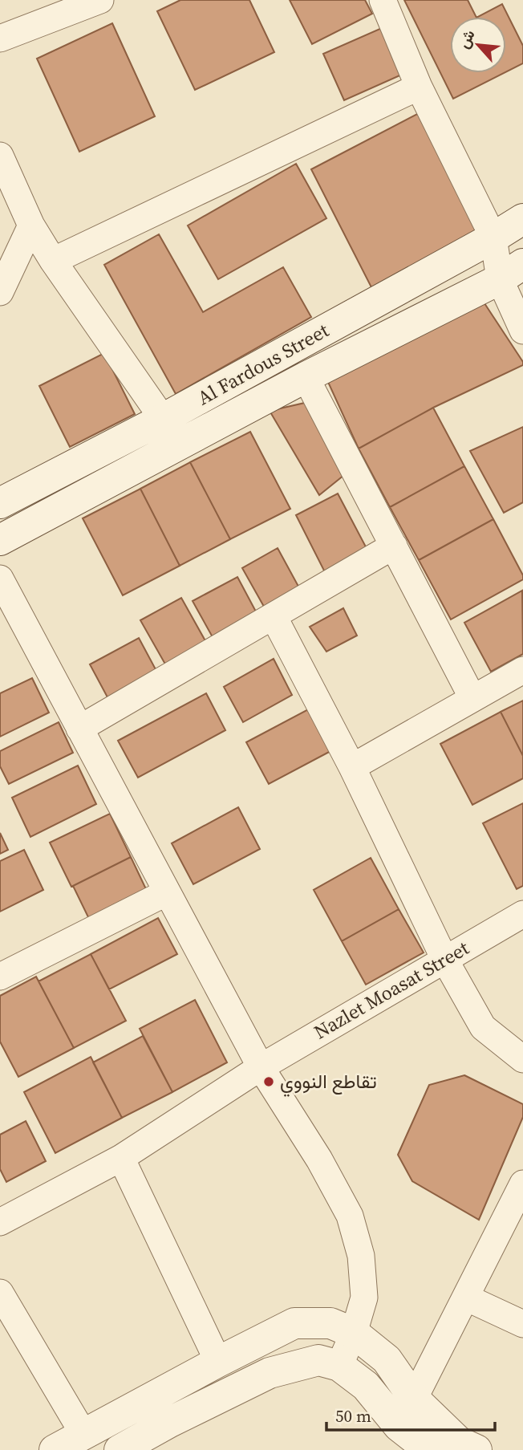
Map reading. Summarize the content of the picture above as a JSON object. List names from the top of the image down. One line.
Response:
{"streets":{"main road":["Al Fardous Street"],"street":["Nazlet Moasat Street"]},"places":["تقاطع النووي"],"scale_bar":"50 m","north":"top left"}
